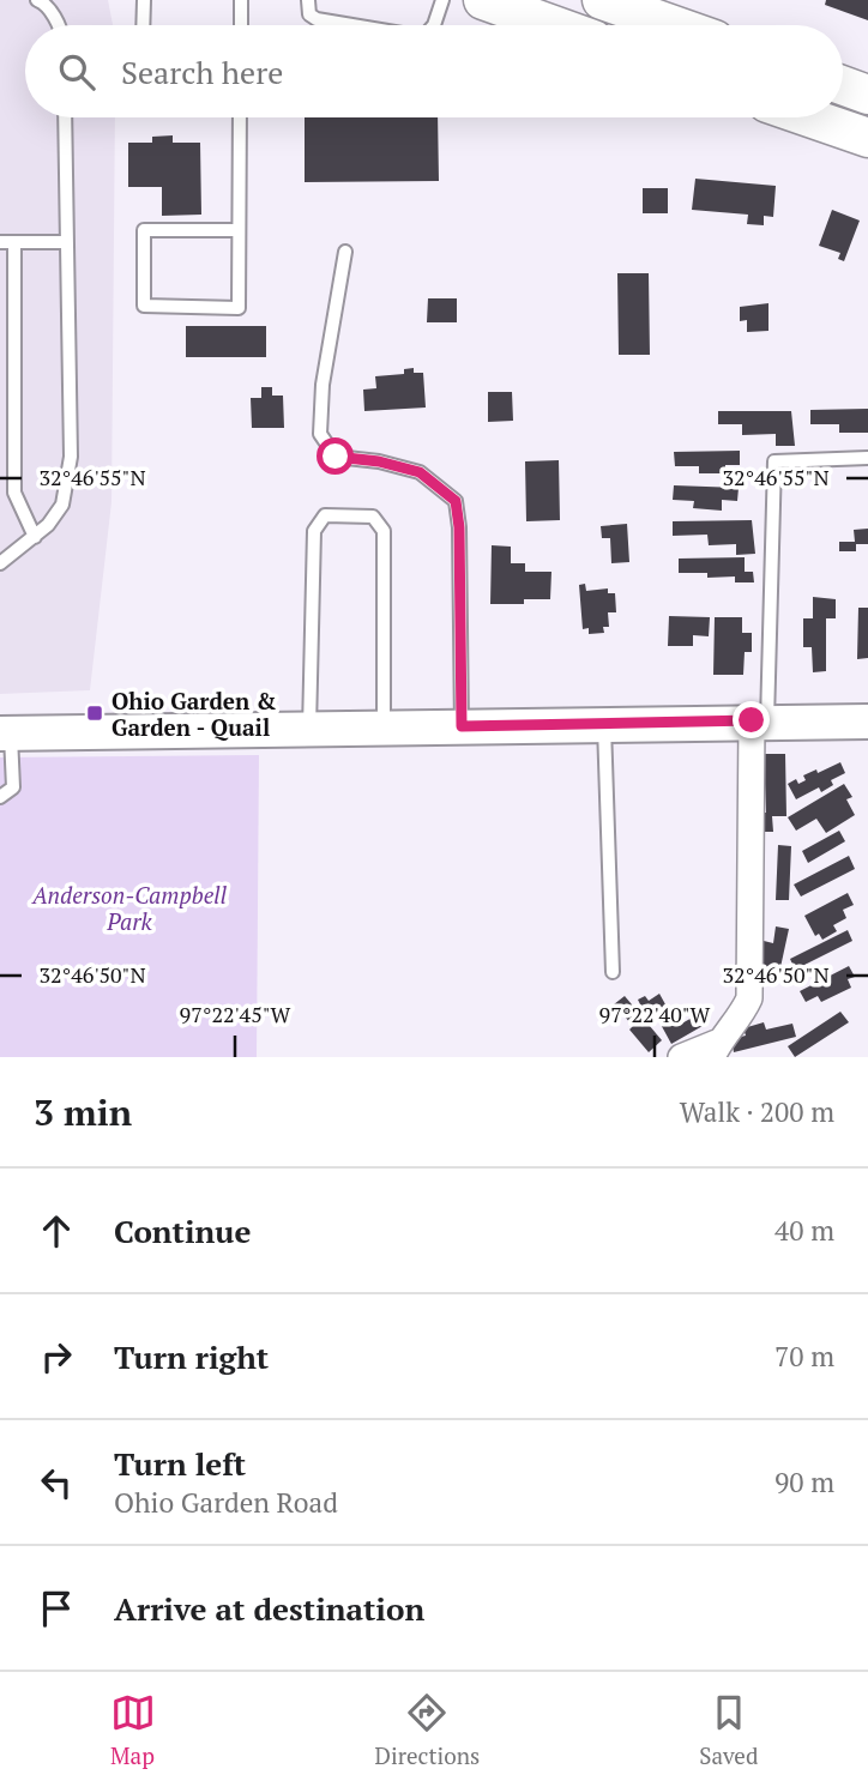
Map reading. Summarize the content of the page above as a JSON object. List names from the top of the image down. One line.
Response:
{"parks":["Anderson-Campbell Park"],"places":{"transit":["Ohio Garden & Garden - Quail"]},"page":{"search":"Search here","heading":["3 min","Walk · 200 m"],"list":[["Continue","40 m"],["Turn right","70 m"],["Turn left","Ohio Garden Road","90 m"],"Arrive at destination"],"nav":["Map","Directions","Saved"]},"coordinates":["32°46'55\"N","32°46'50\"N","97°22'45\"W","97°22'40\"W"]}
